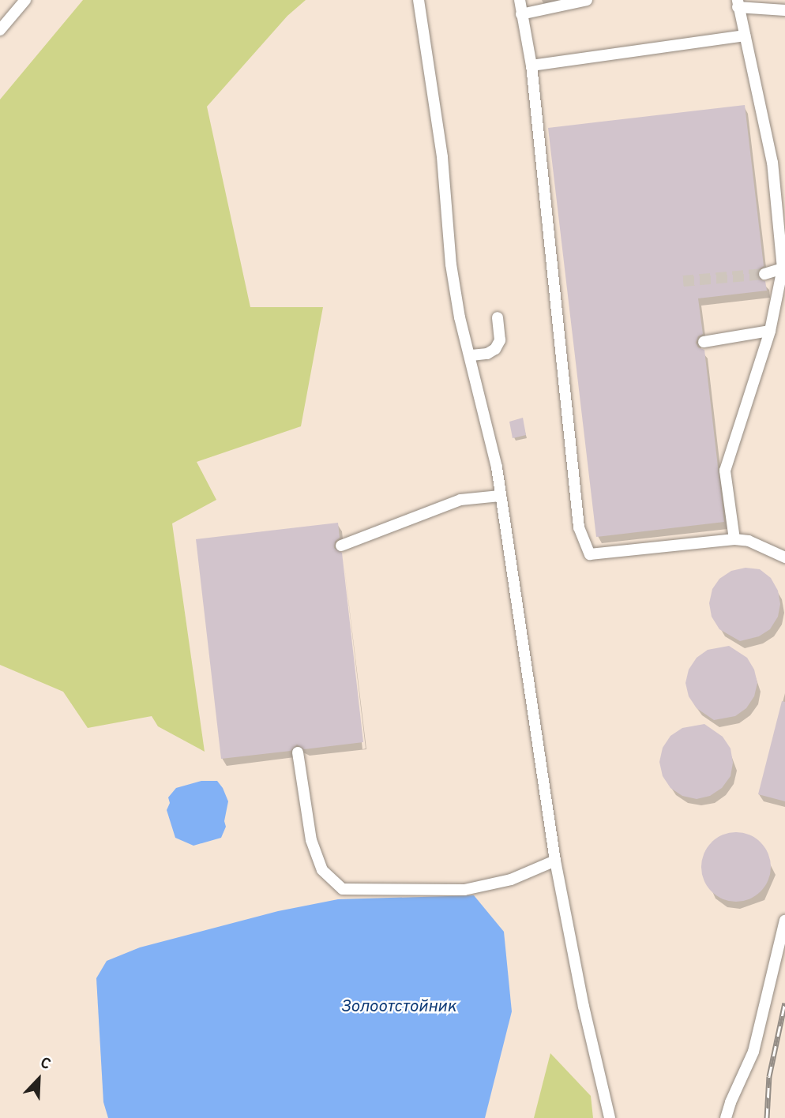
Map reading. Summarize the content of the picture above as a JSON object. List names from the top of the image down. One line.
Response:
{"water":["Золоотстойник"],"north":"top right"}
